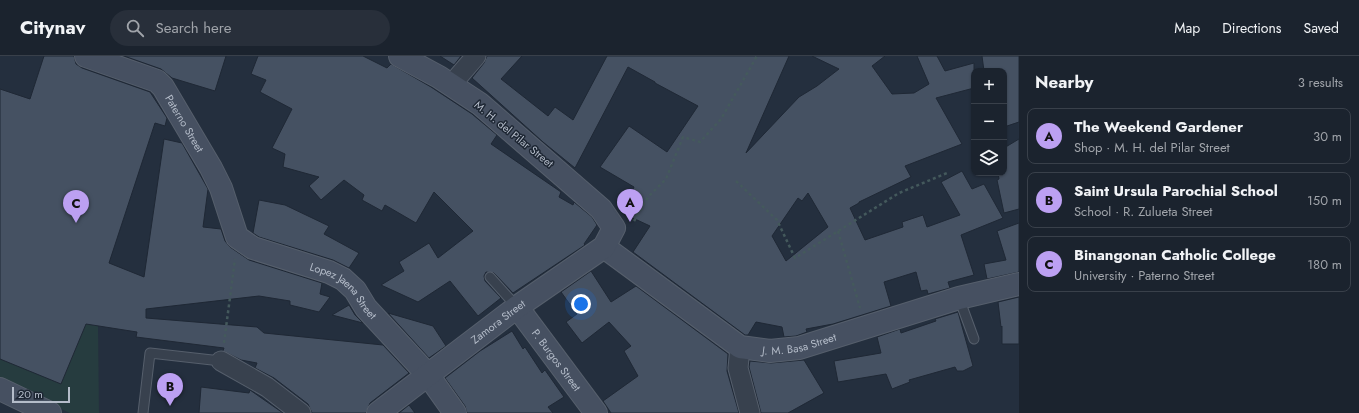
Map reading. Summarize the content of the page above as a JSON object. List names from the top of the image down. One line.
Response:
{"streets":{"street":["Paterno Street","M. H. del Pilar Street","Lopez Jaena Street","Zamora Street","J. M. Basa Street","P. Burgos Street"]},"crossings":[["Paterno Street","Lopez Jaena Street"],["M. H. del Pilar Street","Zamora Street"],["Lopez Jaena Street","Zamora Street"],["Zamora Street","J. M. Basa Street"],["Zamora Street","P. Burgos Street"]],"scale_bar":"20 m","page":{"header":"Citynav","search":"Search here","nav":["Map","Directions","Saved"],"heading":["Nearby","3 results"],"map_buttons":["+","−"],"list":[{"mark":"A","name":"The Weekend Gardener","note":"Shop · M. H. del Pilar Street","value":"30 m"},{"mark":"B","name":"Saint Ursula Parochial School","note":"School · R. Zulueta Street","value":"150 m"},{"mark":"C","name":"Binangonan Catholic College","note":"University · Paterno Street","value":"180 m"}],"pins":["A","C","B"],"scale":"20 m"}}
